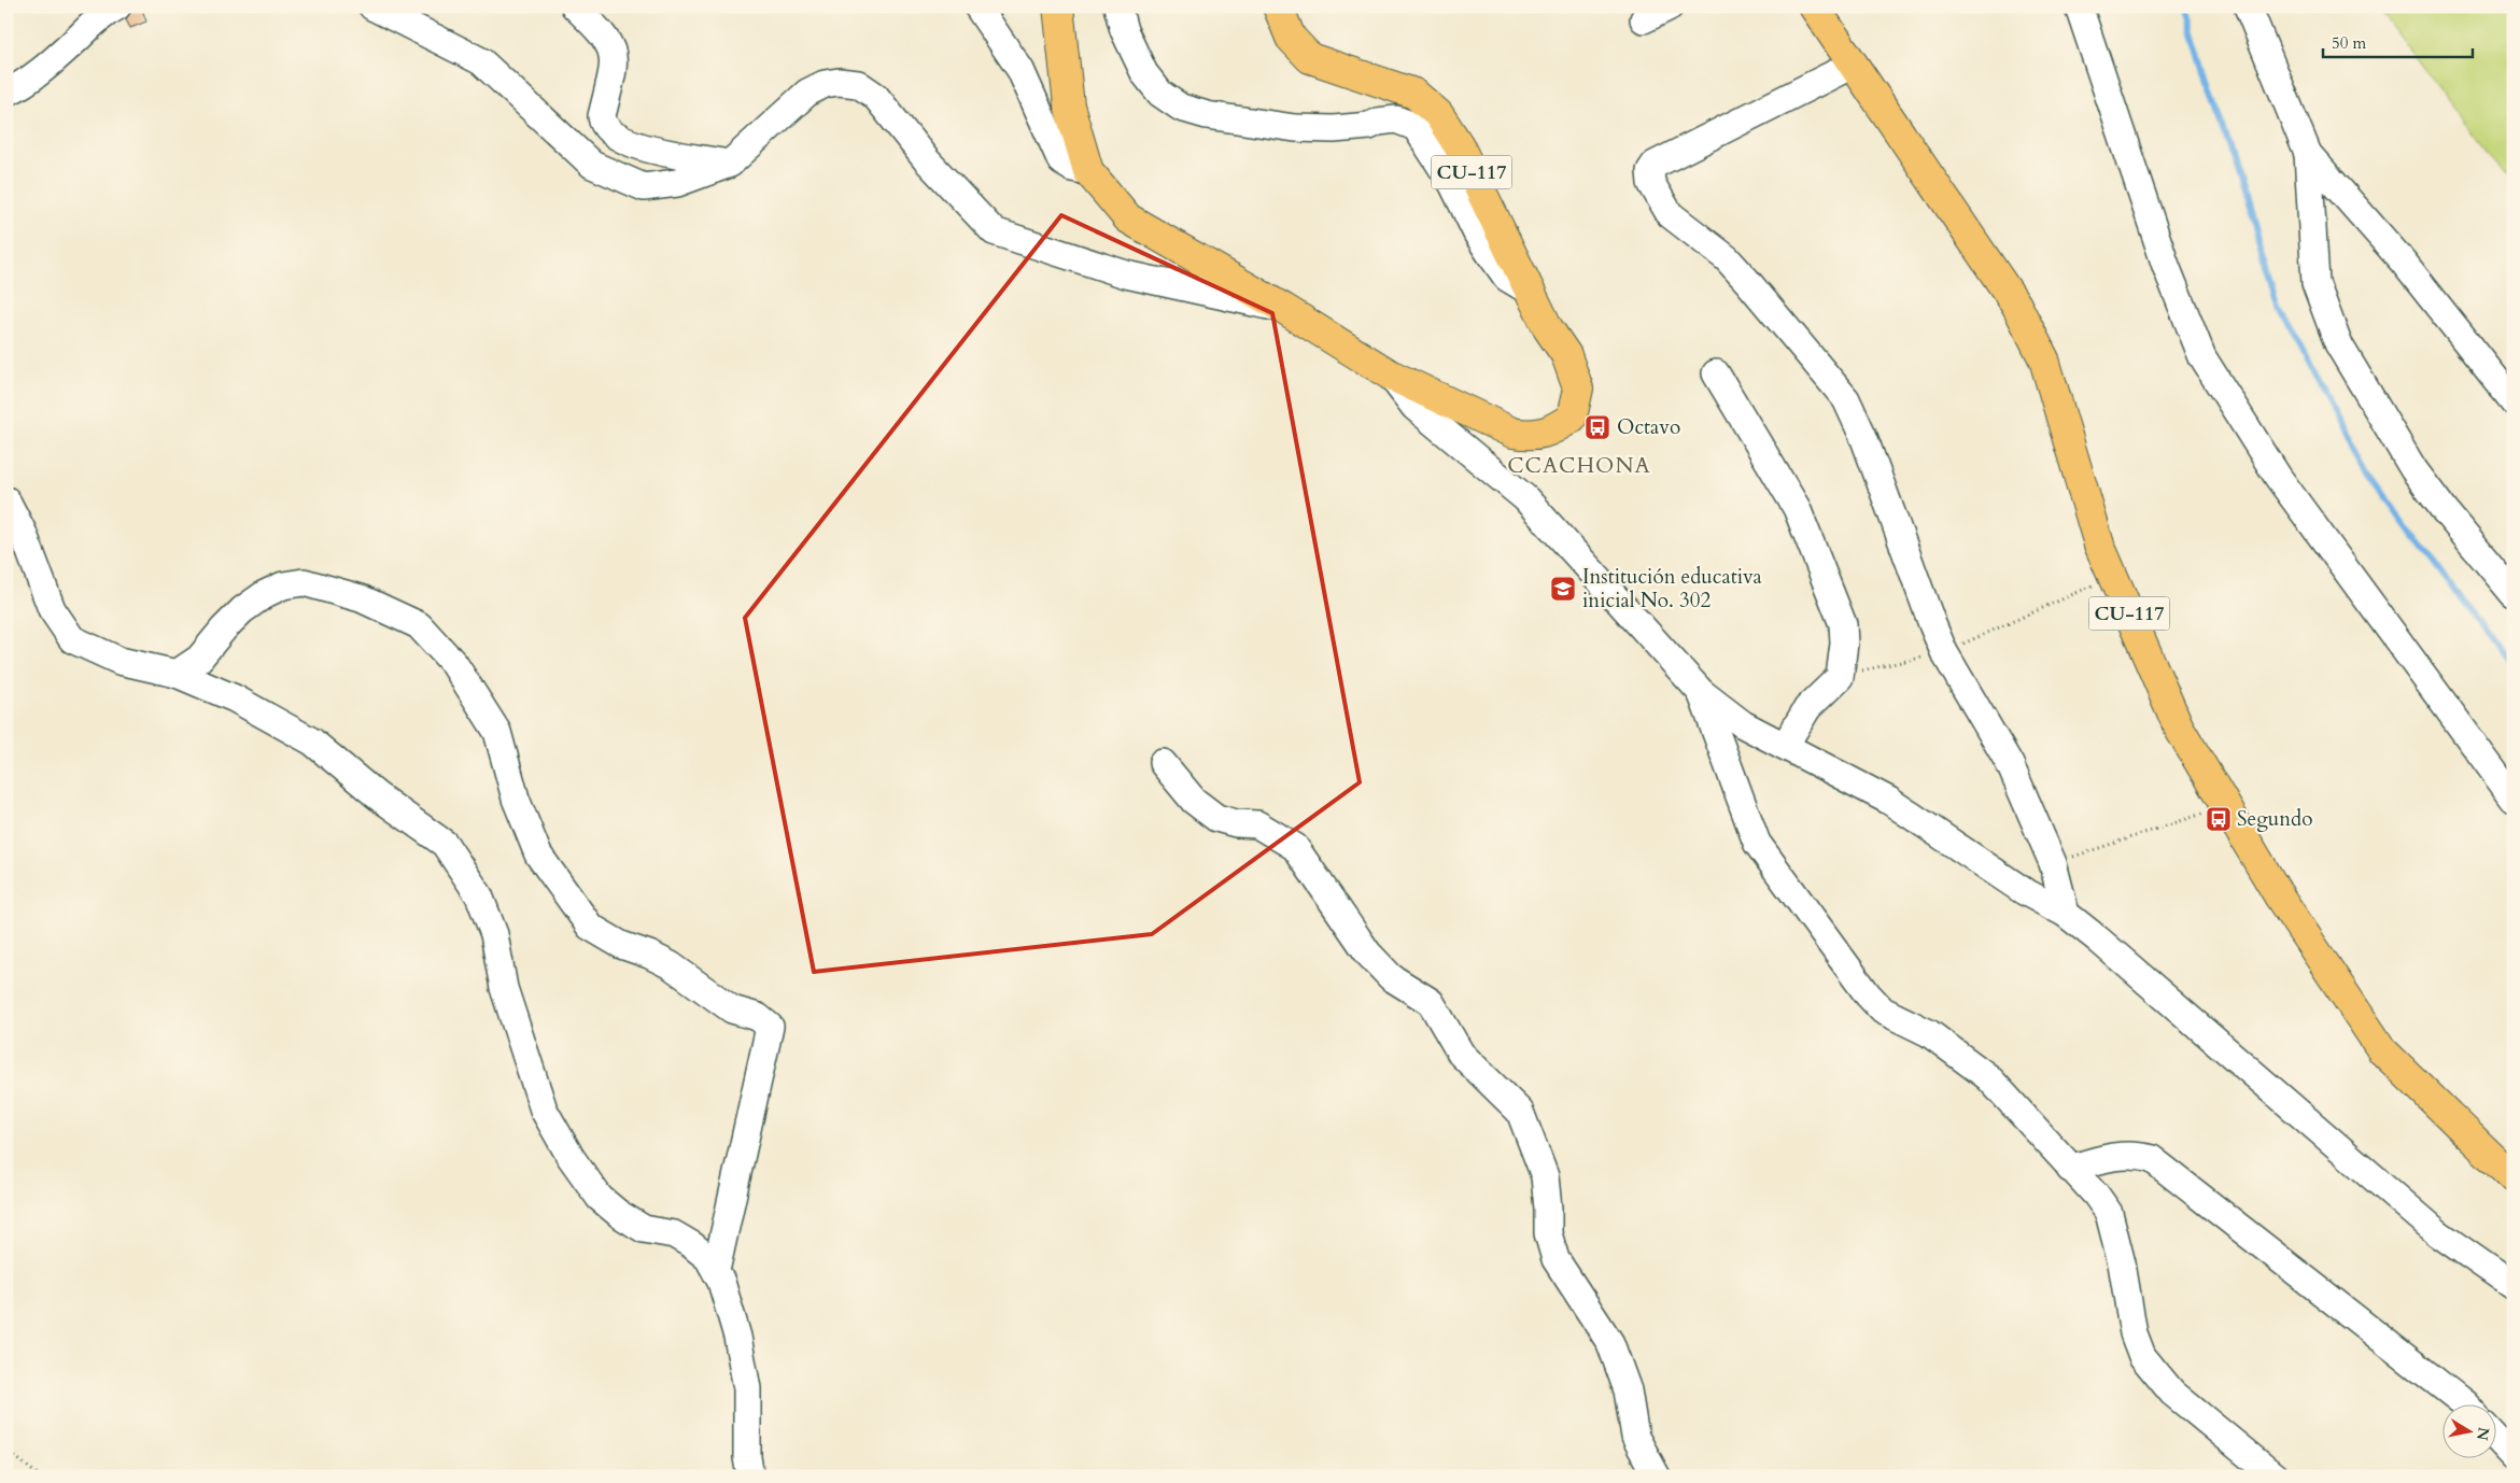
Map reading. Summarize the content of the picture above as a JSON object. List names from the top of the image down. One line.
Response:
{"streets":{"main road":["CU-117"]},"districts":["CCACHONA"],"places":{"bus stop":["Octavo","Segundo"],"school or university":["Institución educativa inicial No. 302"]},"scale_bar":"50 m","north":"right"}
